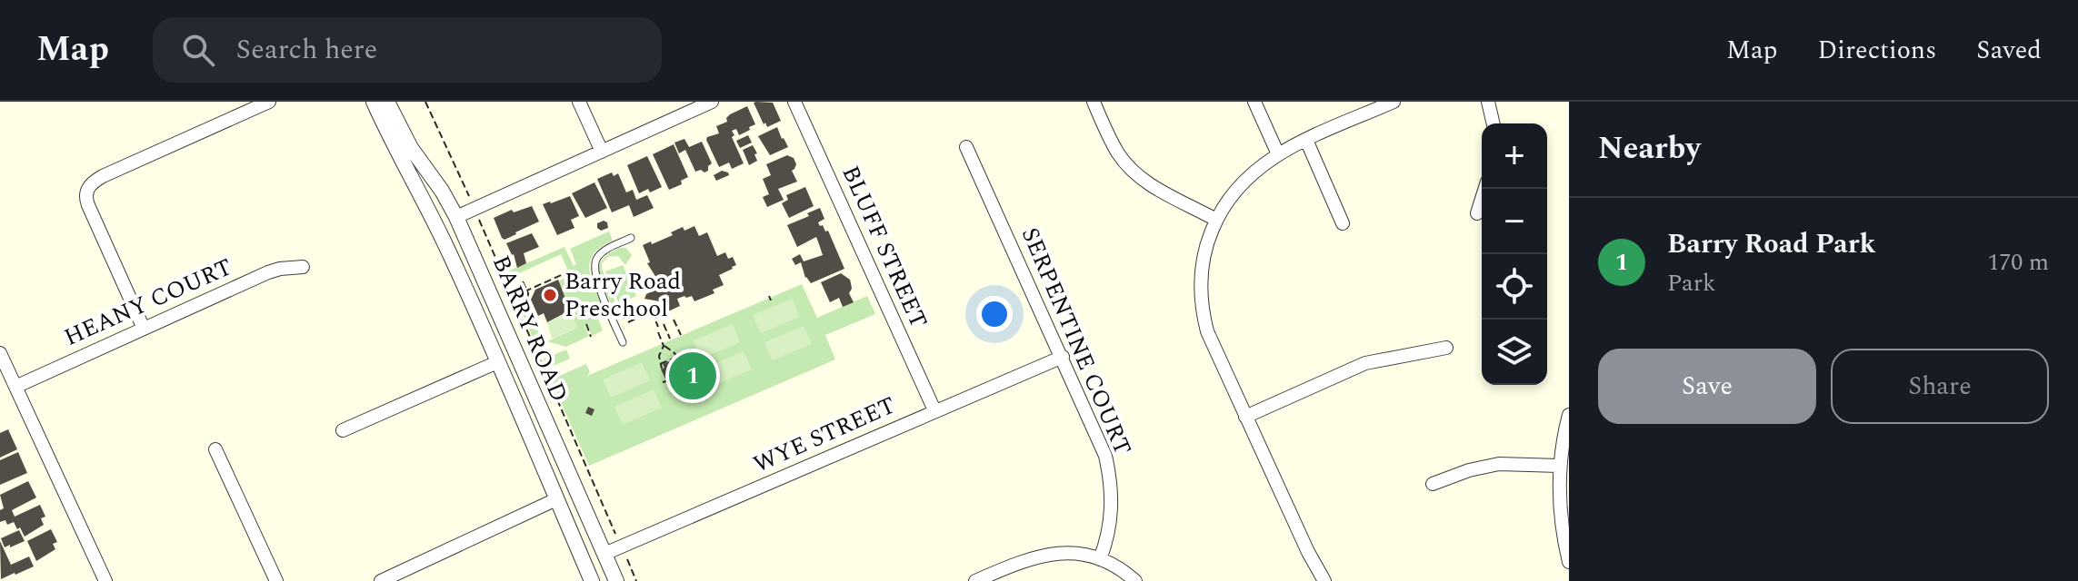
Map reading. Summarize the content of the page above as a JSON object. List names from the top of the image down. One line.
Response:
{"streets":{"street":["BLUFF STREET","HEANY COURT","BARRY ROAD","SERPENTINE COURT","WYE STREET"]},"crossings":[["BLUFF STREET","WYE STREET"],["BARRY ROAD","WYE STREET"],["SERPENTINE COURT","WYE STREET"]],"places":["Barry Road Preschool"],"page":{"header":"Map","search":"Search here","nav":["Map","Directions","Saved"],"heading":"Nearby","map_buttons":["+","−"],"list":[{"mark":"1","name":"Barry Road Park","note":"Park","value":"170 m"}],"buttons":["Save","Share"],"pins":"1"}}
